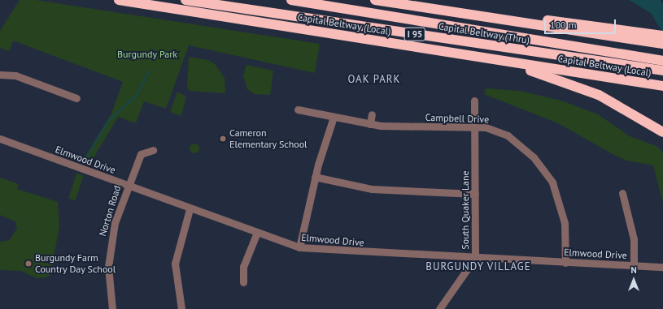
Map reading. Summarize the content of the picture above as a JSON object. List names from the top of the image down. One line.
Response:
{"streets":{"highway":["Capital Beltway (Local)","Capital Beltway (Thru)","I 95"],"street":["Campbell Drive","Elmwood Drive","South Quaker Lane","Norton Road"]},"crossings":[["Campbell Drive","Elmwood Drive"],["Campbell Drive","South Quaker Lane"],["Elmwood Drive","South Quaker Lane"],["Elmwood Drive","Norton Road"]],"districts":["OAK PARK","BURGUNDY VILLAGE"],"parks":["Burgundy Park"],"places":["Cameron Elementary School","Burgundy Farm Country Day School"],"scale_bar":"100 m","north":"top"}
